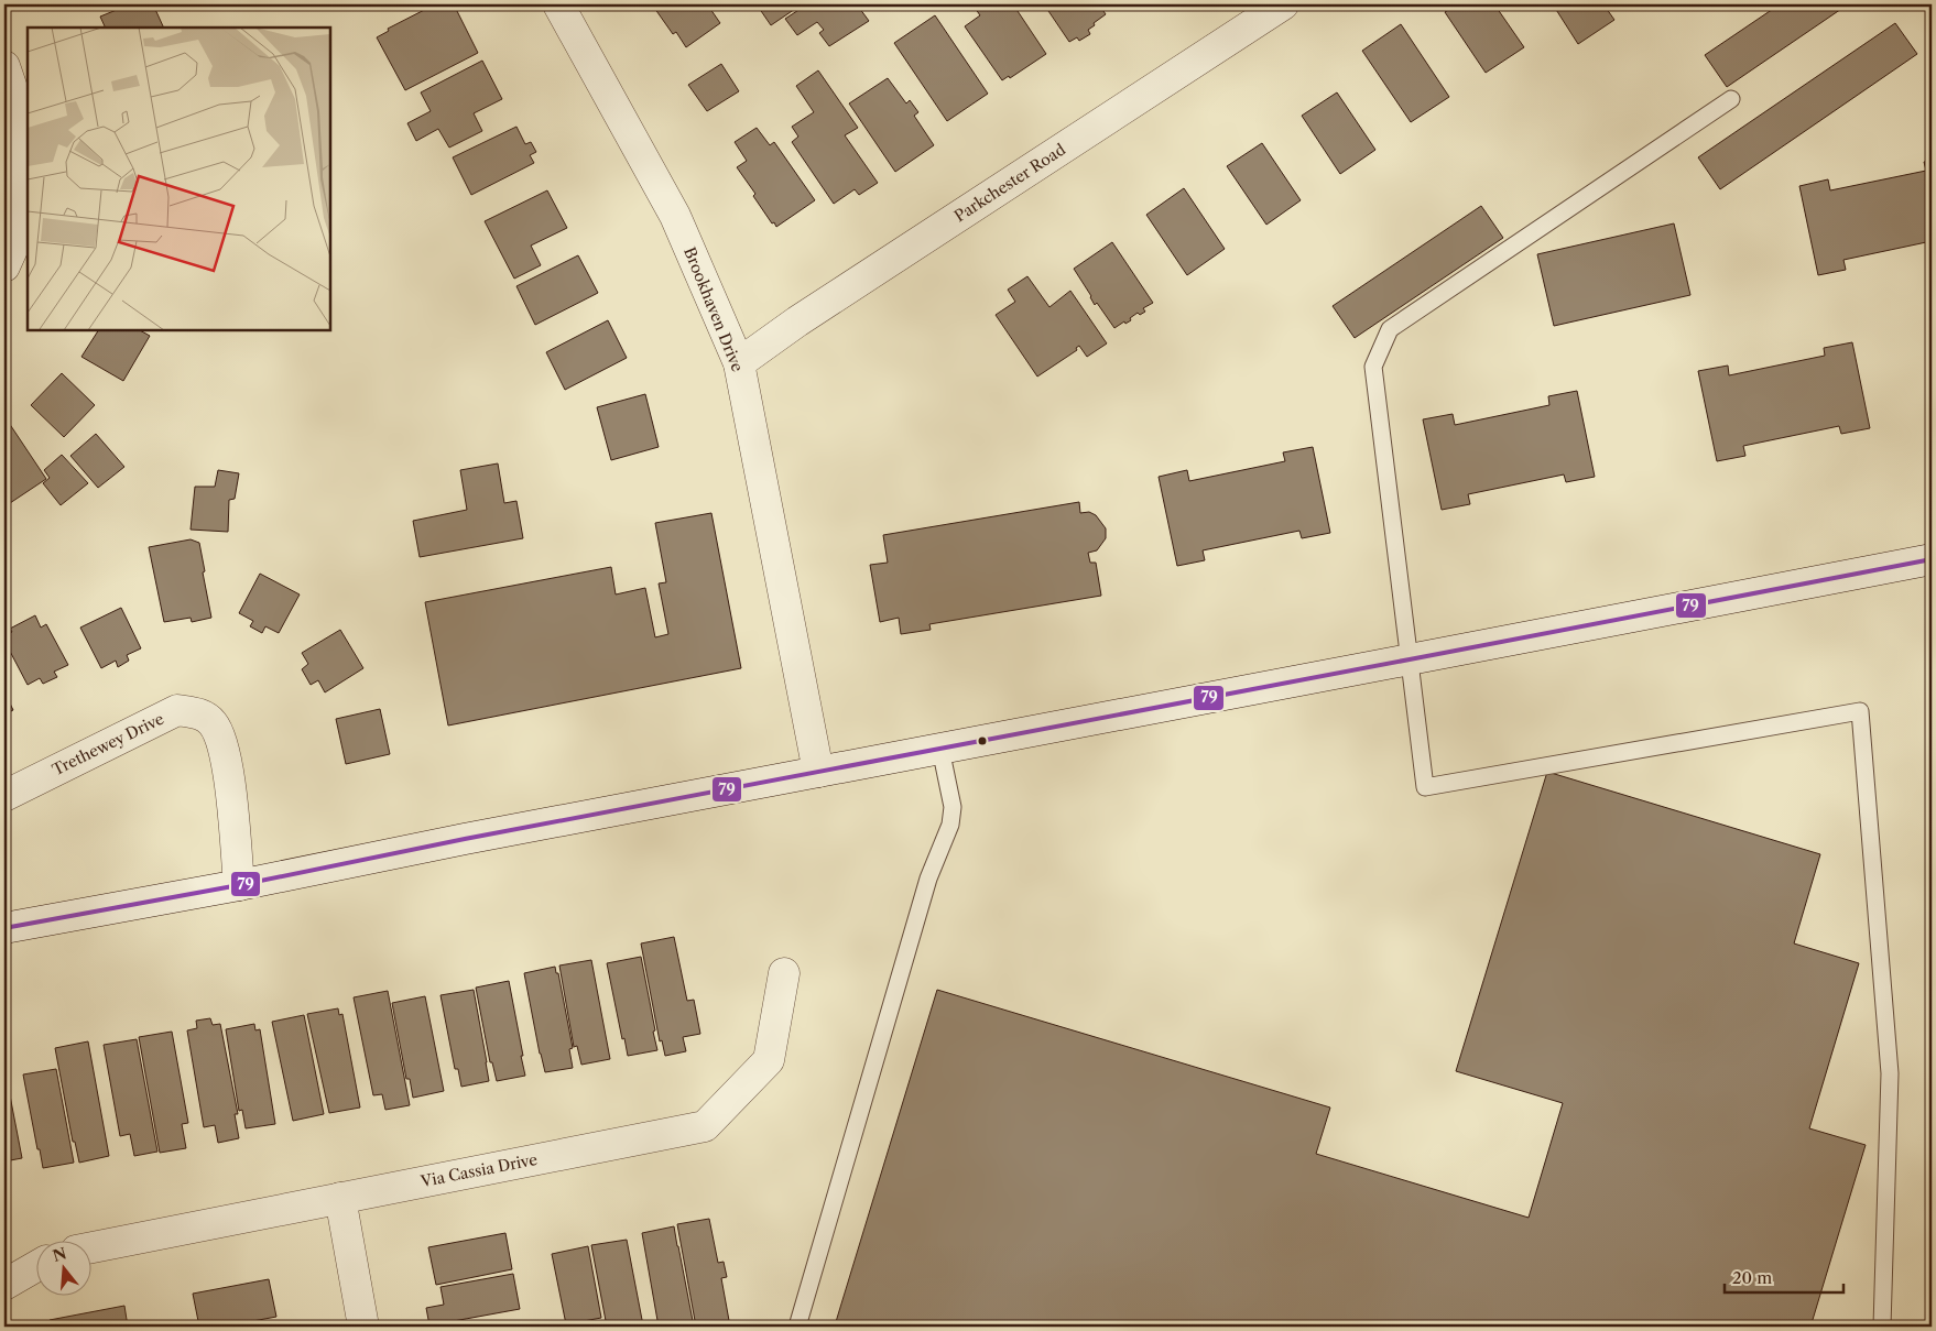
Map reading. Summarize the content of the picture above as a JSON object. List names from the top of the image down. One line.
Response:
{"streets":{"street":["Parkchester Road","Brookhaven Drive","Trethewey Drive","Via Cassia Drive"]},"crossings":[["Parkchester Road","Brookhaven Drive"]],"lines":["transit line 79"],"scale_bar":"20 m","north":"top"}
